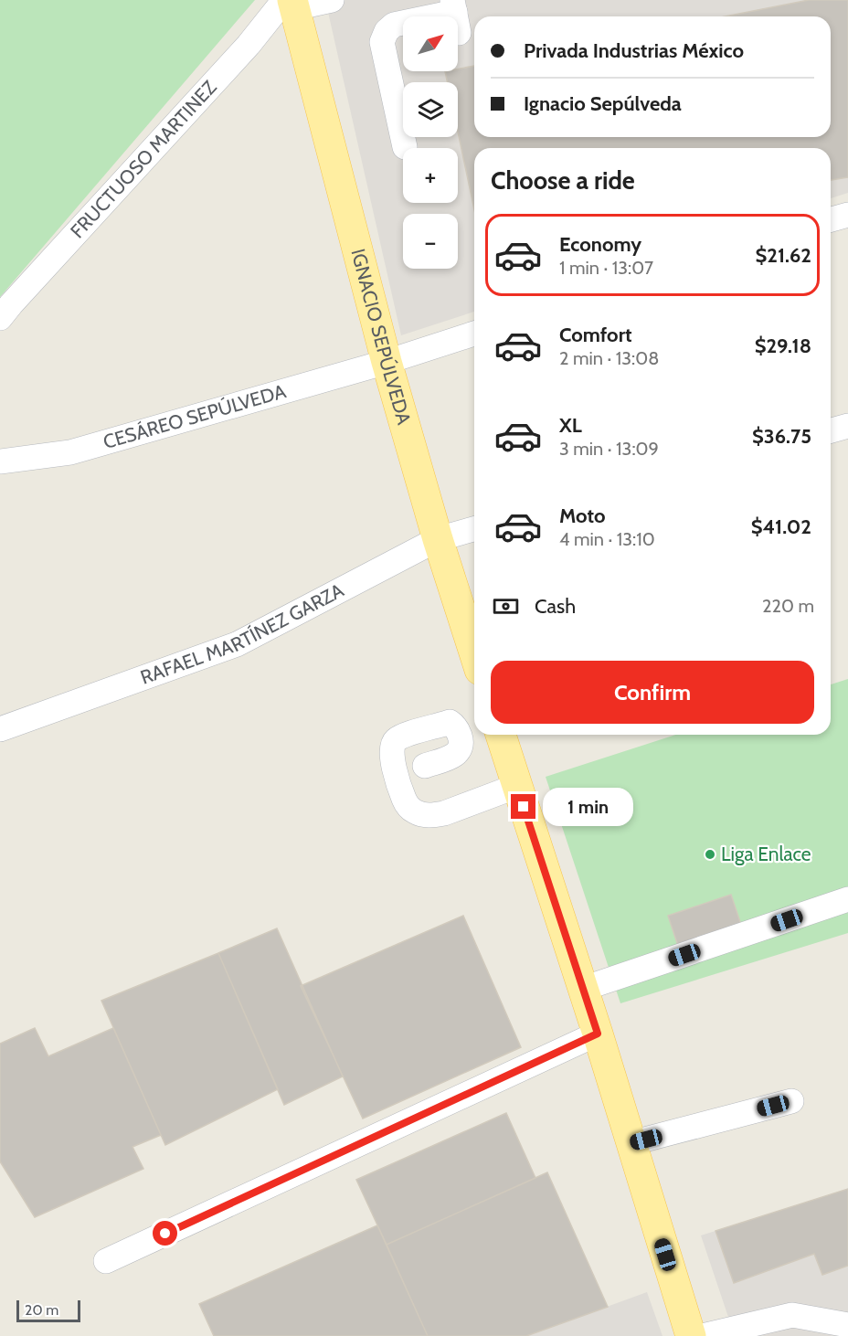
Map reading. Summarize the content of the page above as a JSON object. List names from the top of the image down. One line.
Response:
{"streets":{"main road":["IGNACIO SEPÚLVEDA"],"street":["FRUCTUOSO MARTINEZ","CESÁREO SEPÚLVEDA","RAFAEL MARTÍNEZ GARZA"]},"crossings":[["FRUCTUOSO MARTINEZ","IGNACIO SEPÚLVEDA"],["IGNACIO SEPÚLVEDA","CESÁREO SEPÚLVEDA"],["IGNACIO SEPÚLVEDA","RAFAEL MARTÍNEZ GARZA"]],"places":["Liga Enlace"],"scale_bar":"20 m","north":"top right","page":{"map_buttons":["+","−"],"banner":["Privada Industrias México","Ignacio Sepúlveda"],"heading":"Choose a ride","list":[{"name":"Economy","note":"1 min · 13:07","value":"$21.62"},{"name":"Comfort","note":"2 min · 13:08","value":"$29.18"},{"name":"XL","note":"3 min · 13:09","value":"$36.75"},{"name":"Moto","note":"4 min · 13:10","value":"$41.02"}],"pay":["Cash","220 m"],"buttons":"Confirm","bubble":"1 min","scale":"20 m"}}
